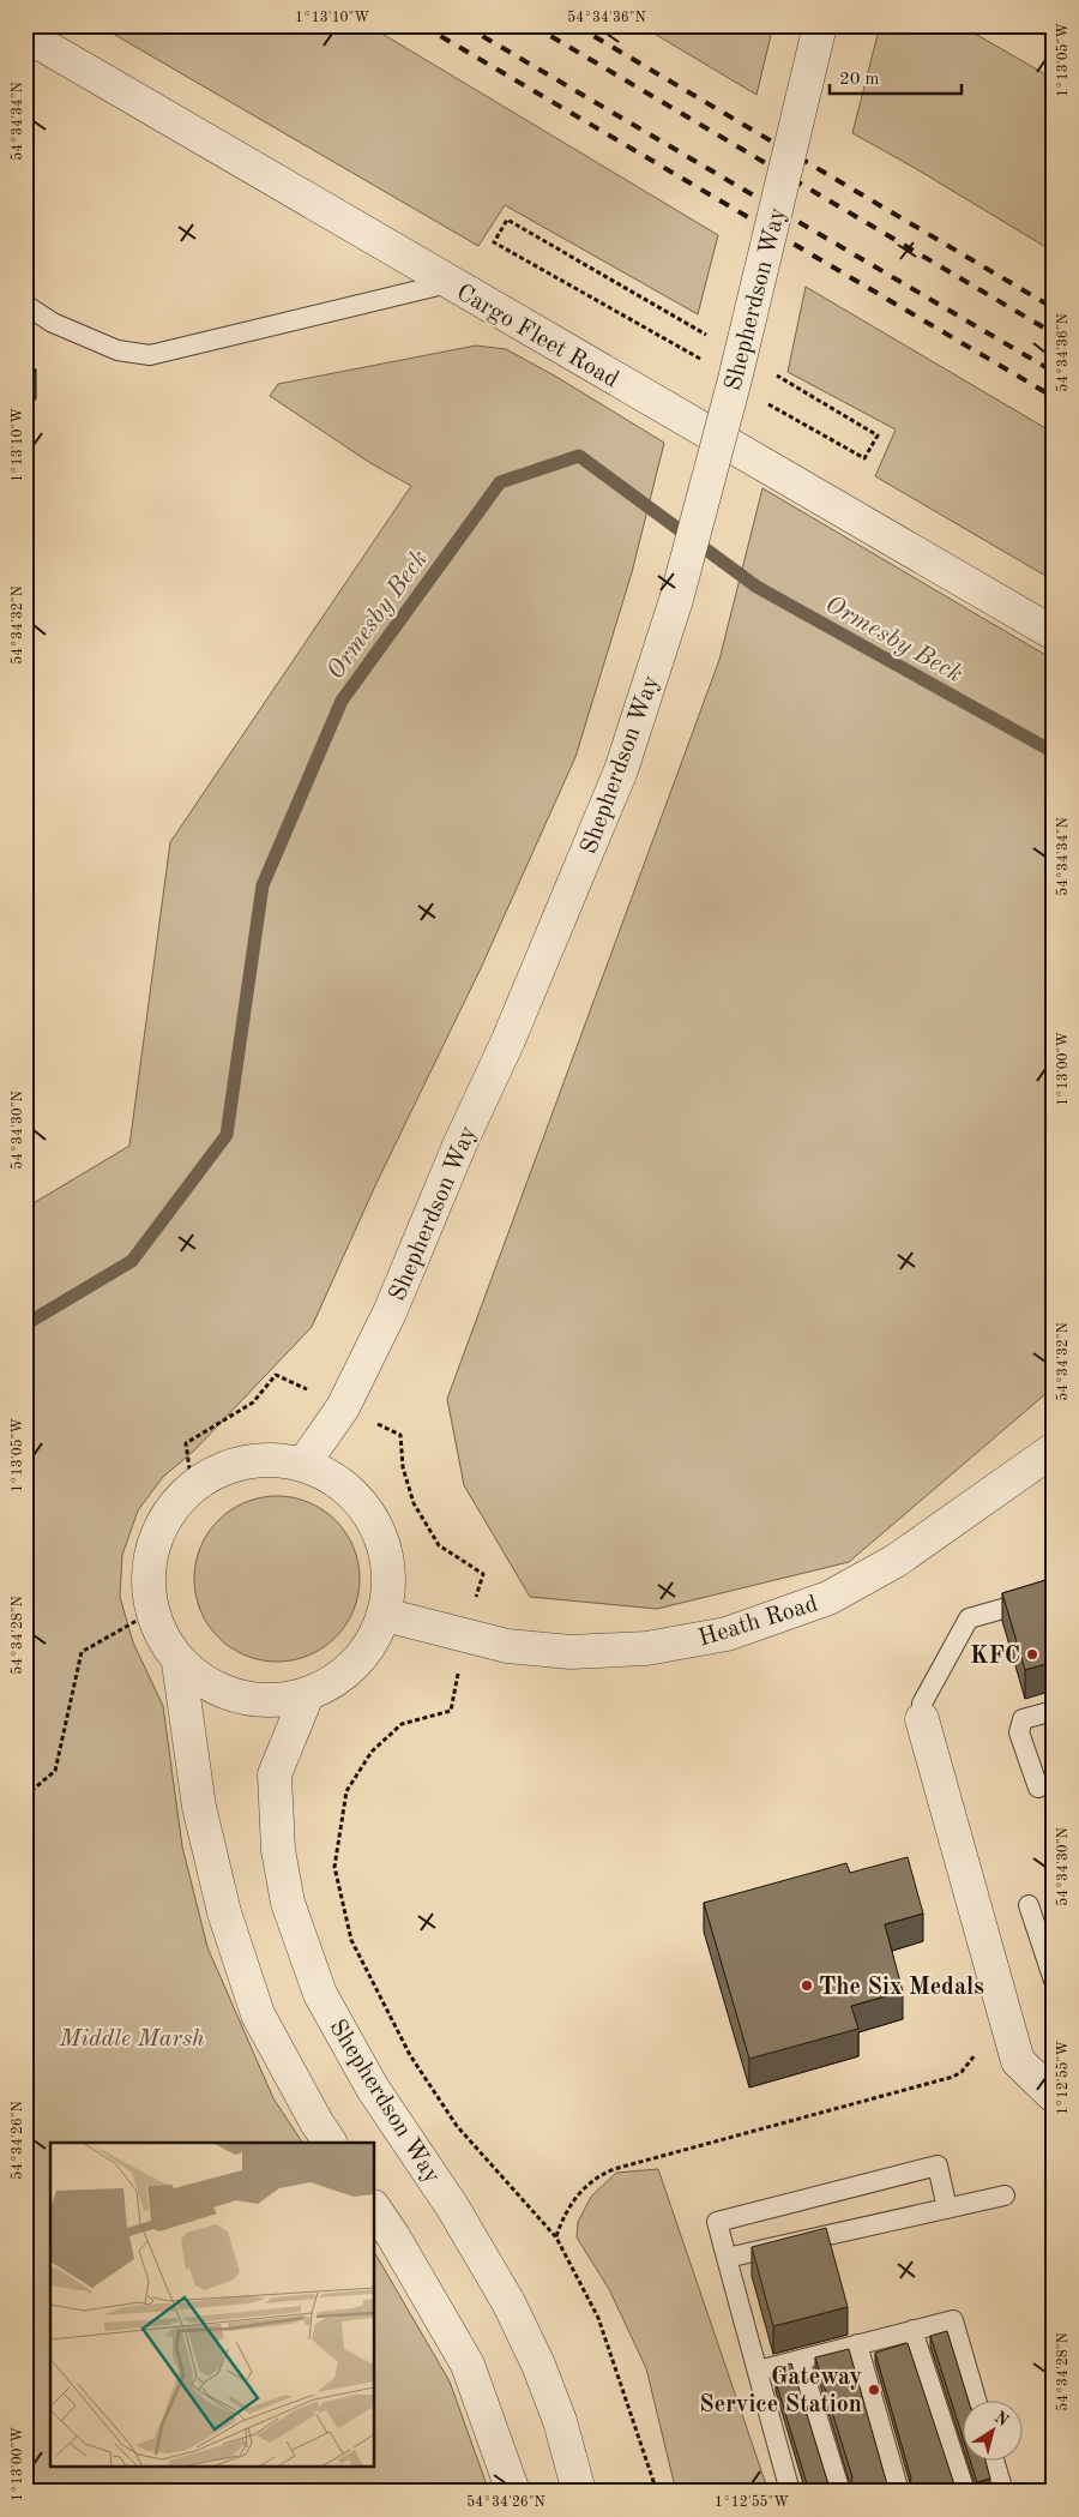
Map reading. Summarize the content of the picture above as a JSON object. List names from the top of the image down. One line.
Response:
{"streets":{"street":["Shepherdson Way","Cargo Fleet Road","Heath Road"]},"water":["Ormesby Beck"],"parks":["Middle Marsh"],"places":["KFC","The Six Medals","Gateway Service Station"],"scale_bar":"20 m","north":"top right","coordinates":["1°13'10\"W","54°34'36\"N","1°13'05\"W","54°34'34\"N","54°34'32\"N","1°13'00\"W","54°34'30\"N","54°34'28\"N","1°12'55\"W","54°34'26\"N"]}
